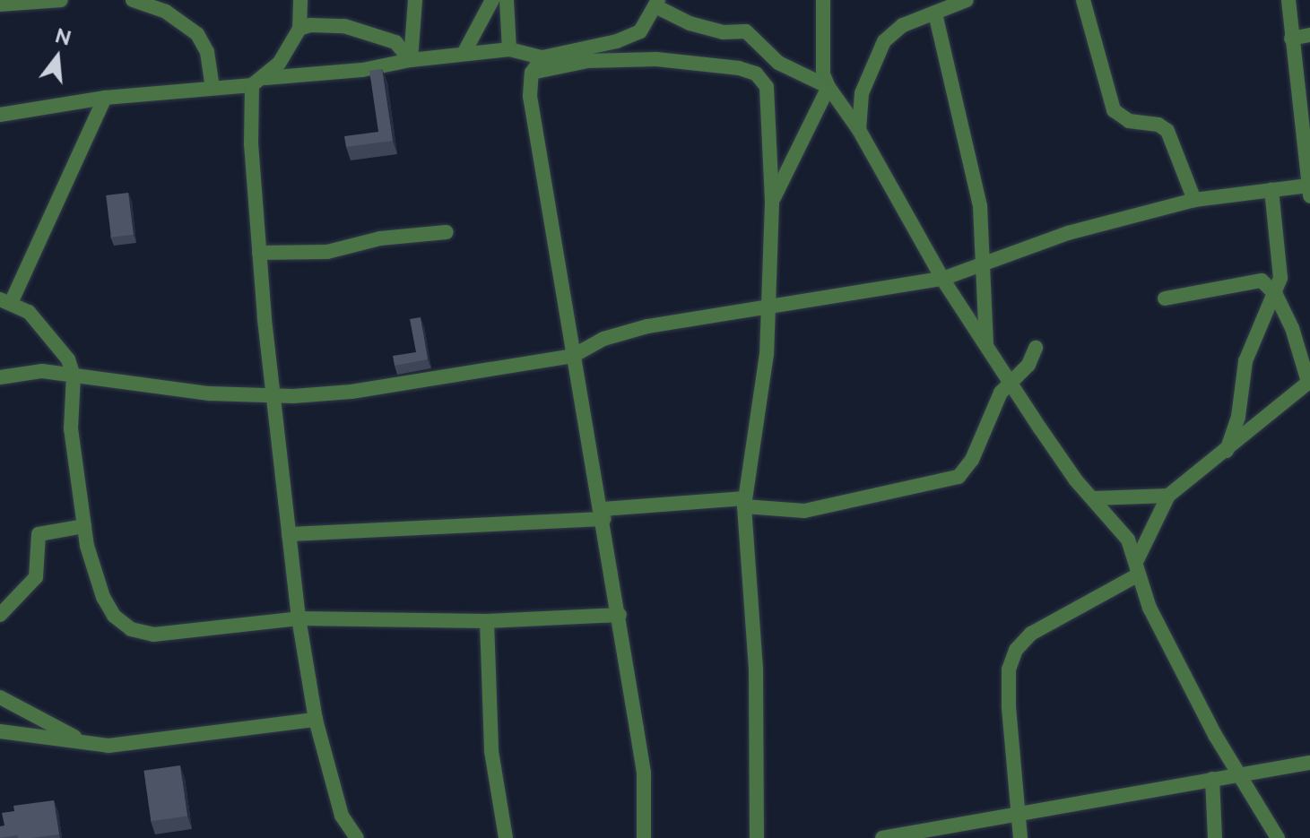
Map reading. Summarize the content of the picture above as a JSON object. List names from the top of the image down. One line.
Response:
{"north":"top"}
